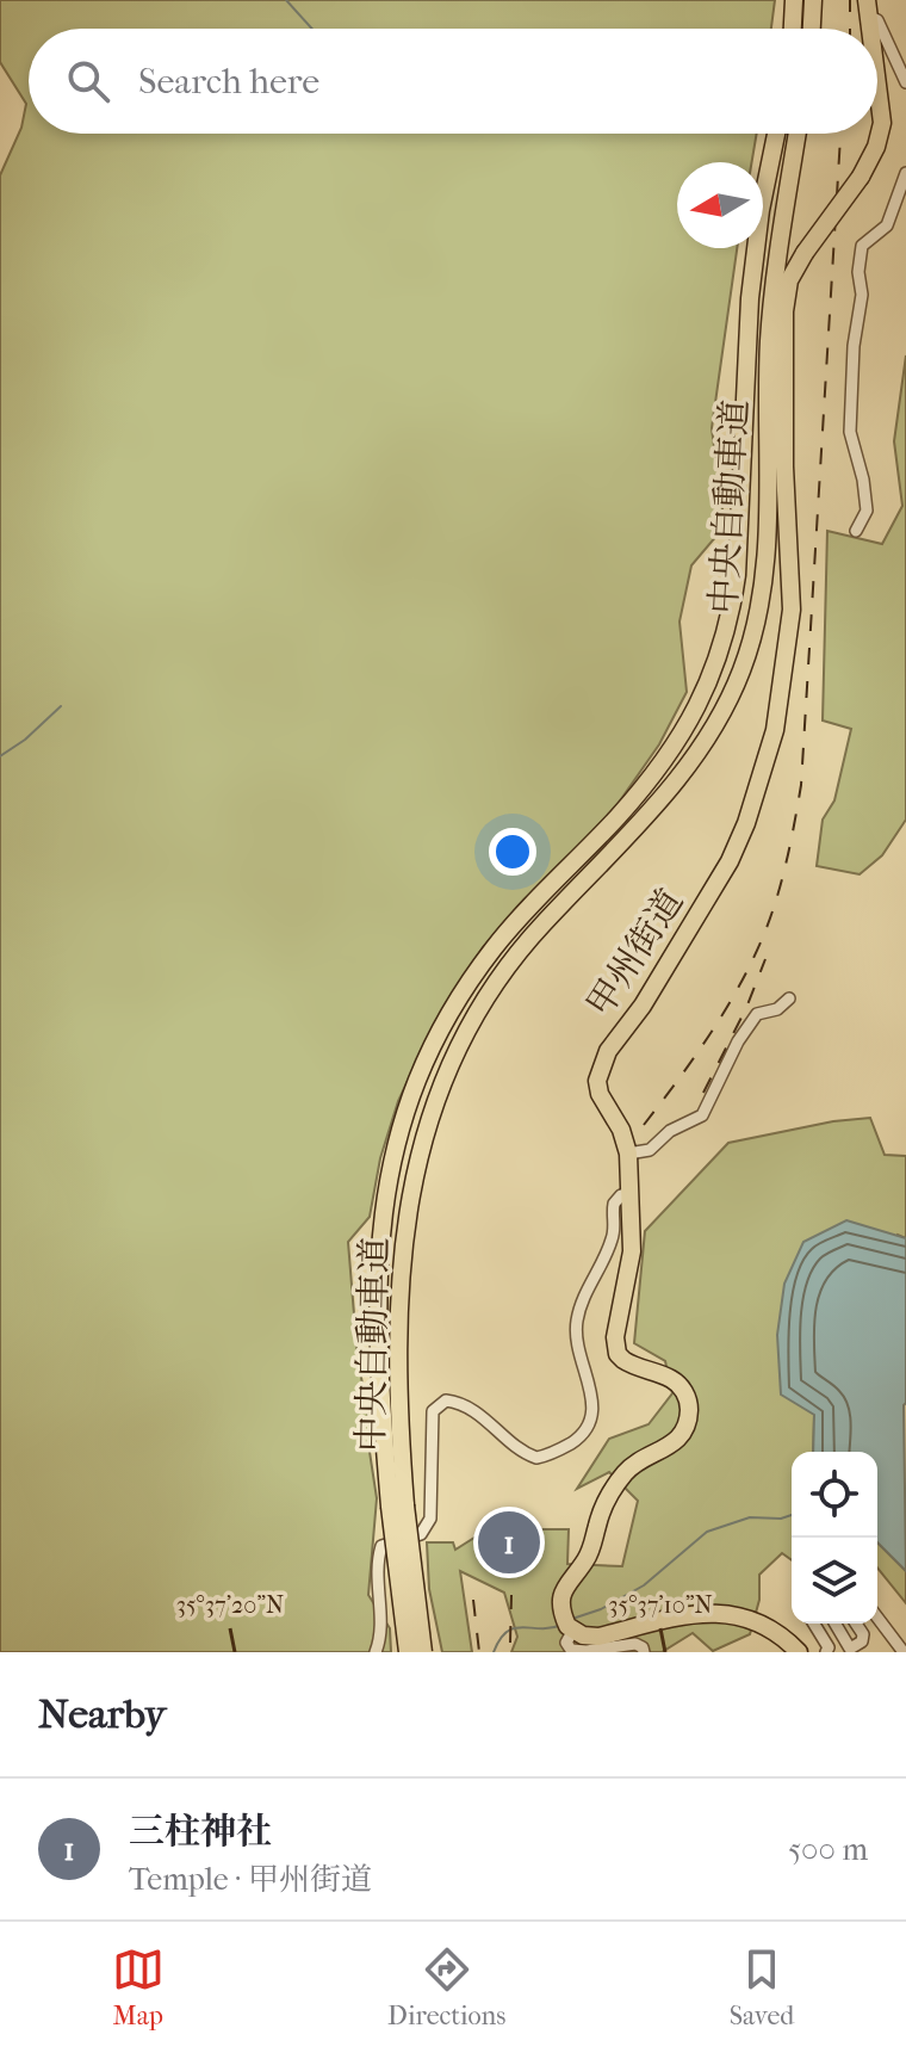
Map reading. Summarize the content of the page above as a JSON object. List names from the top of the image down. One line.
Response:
{"streets":{"highway":["中央自動車道","甲州街道"]},"north":"left","page":{"search":"Search here","pins":"1","heading":"Nearby","list":[{"mark":"1","name":"三柱神社","note":"Temple · 甲州街道","value":"500 m"}],"nav":["Map","Directions","Saved"]},"coordinates":["35°37'20\"N","35°37'10\"N"]}
